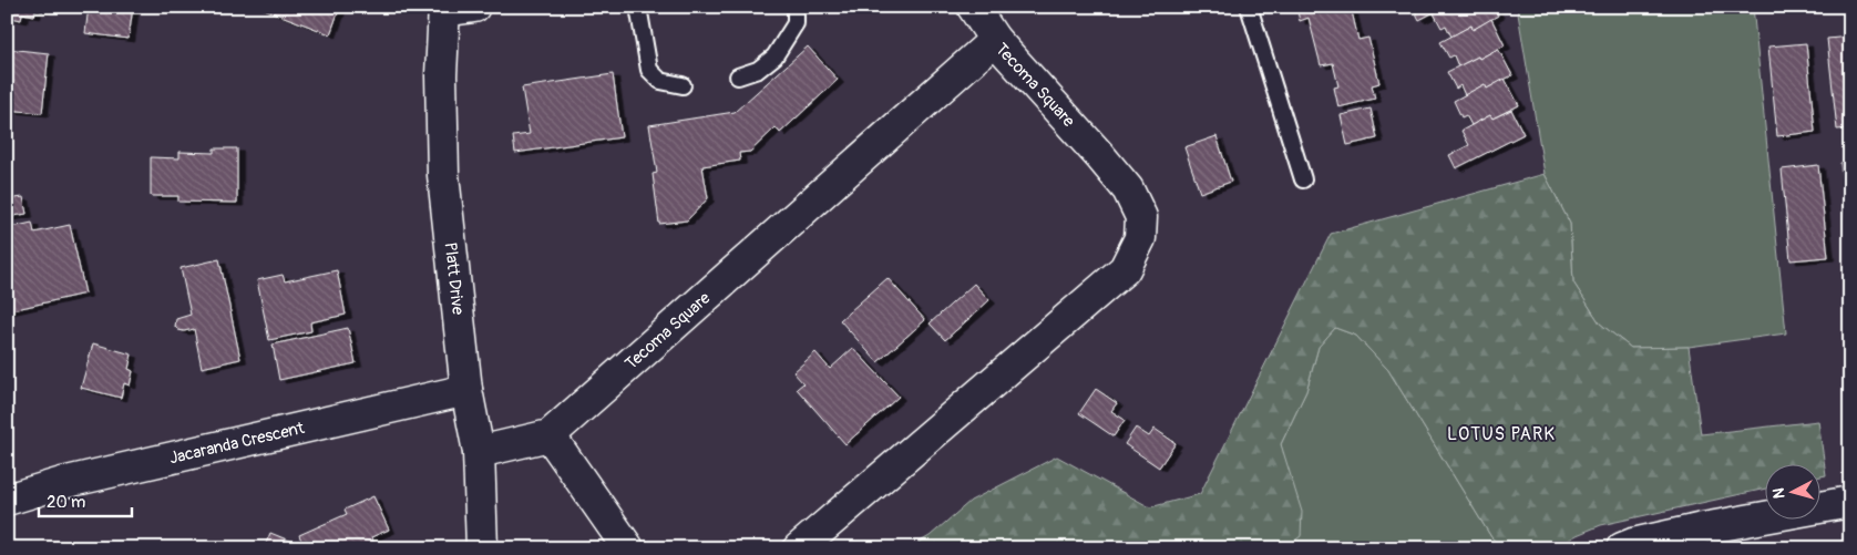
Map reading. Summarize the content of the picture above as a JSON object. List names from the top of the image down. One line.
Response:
{"streets":{"street":["Tecoma Square","Platt Drive","Jacaranda Crescent"]},"crossings":[["Tecoma Square","Platt Drive"],["Platt Drive","Jacaranda Crescent"]],"districts":["LOTUS PARK"],"scale_bar":"20 m","north":"left"}
